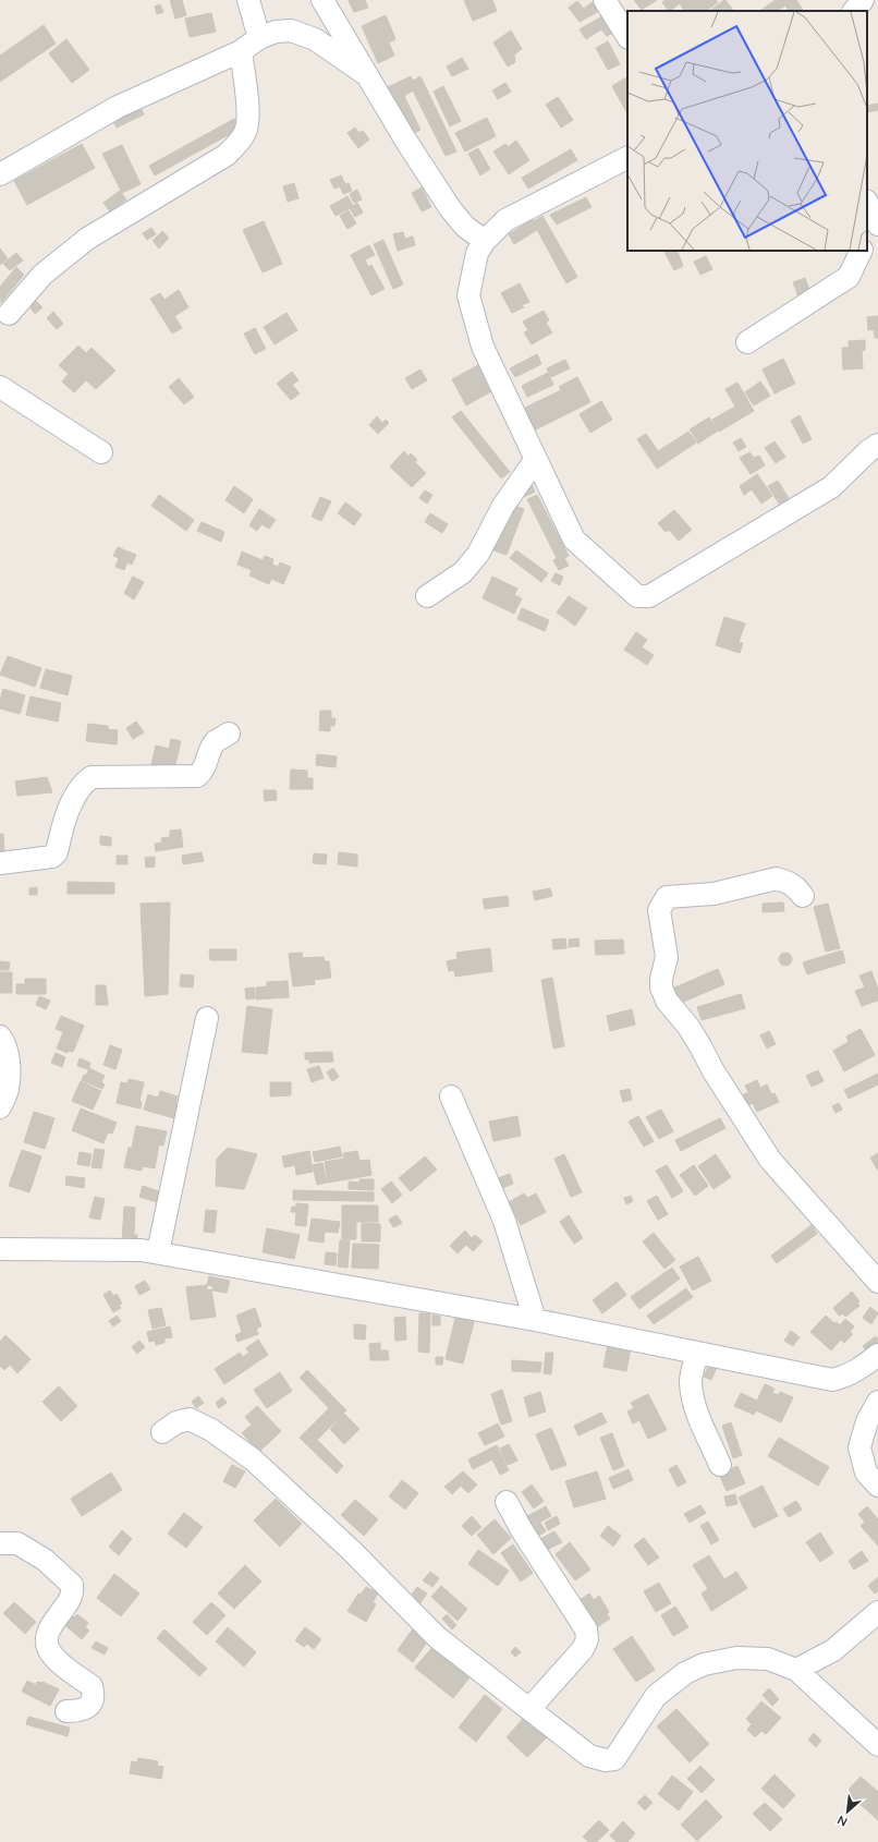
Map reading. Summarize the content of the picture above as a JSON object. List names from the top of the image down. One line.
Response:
{"north":"bottom left"}
